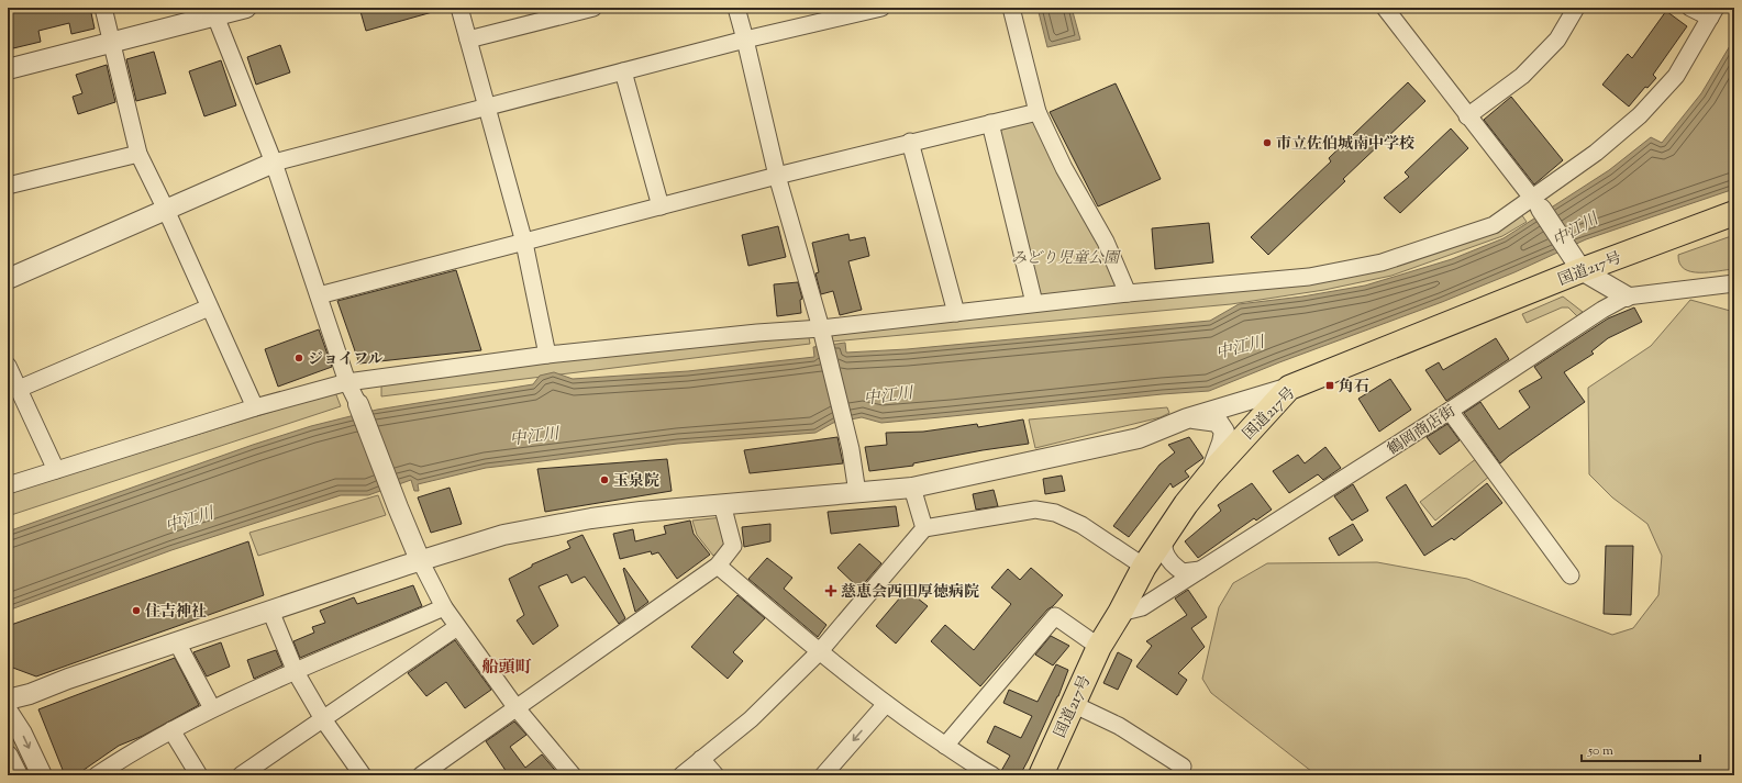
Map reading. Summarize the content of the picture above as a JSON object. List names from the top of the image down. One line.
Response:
{"streets":{"highway":["国道217号"],"street":["鶴岡商店街"]},"crossings":[["国道217号","鶴岡商店街"]],"districts":["船頭町"],"water":["中江川"],"parks":["みどり児童公園"],"places":{"other":["市立佐伯城南中学校","ジョイフル","玉泉院","住吉神社"],"transit":["角石"],"health":["慈恵会西田厚徳病院"]},"scale_bar":"50 m"}
